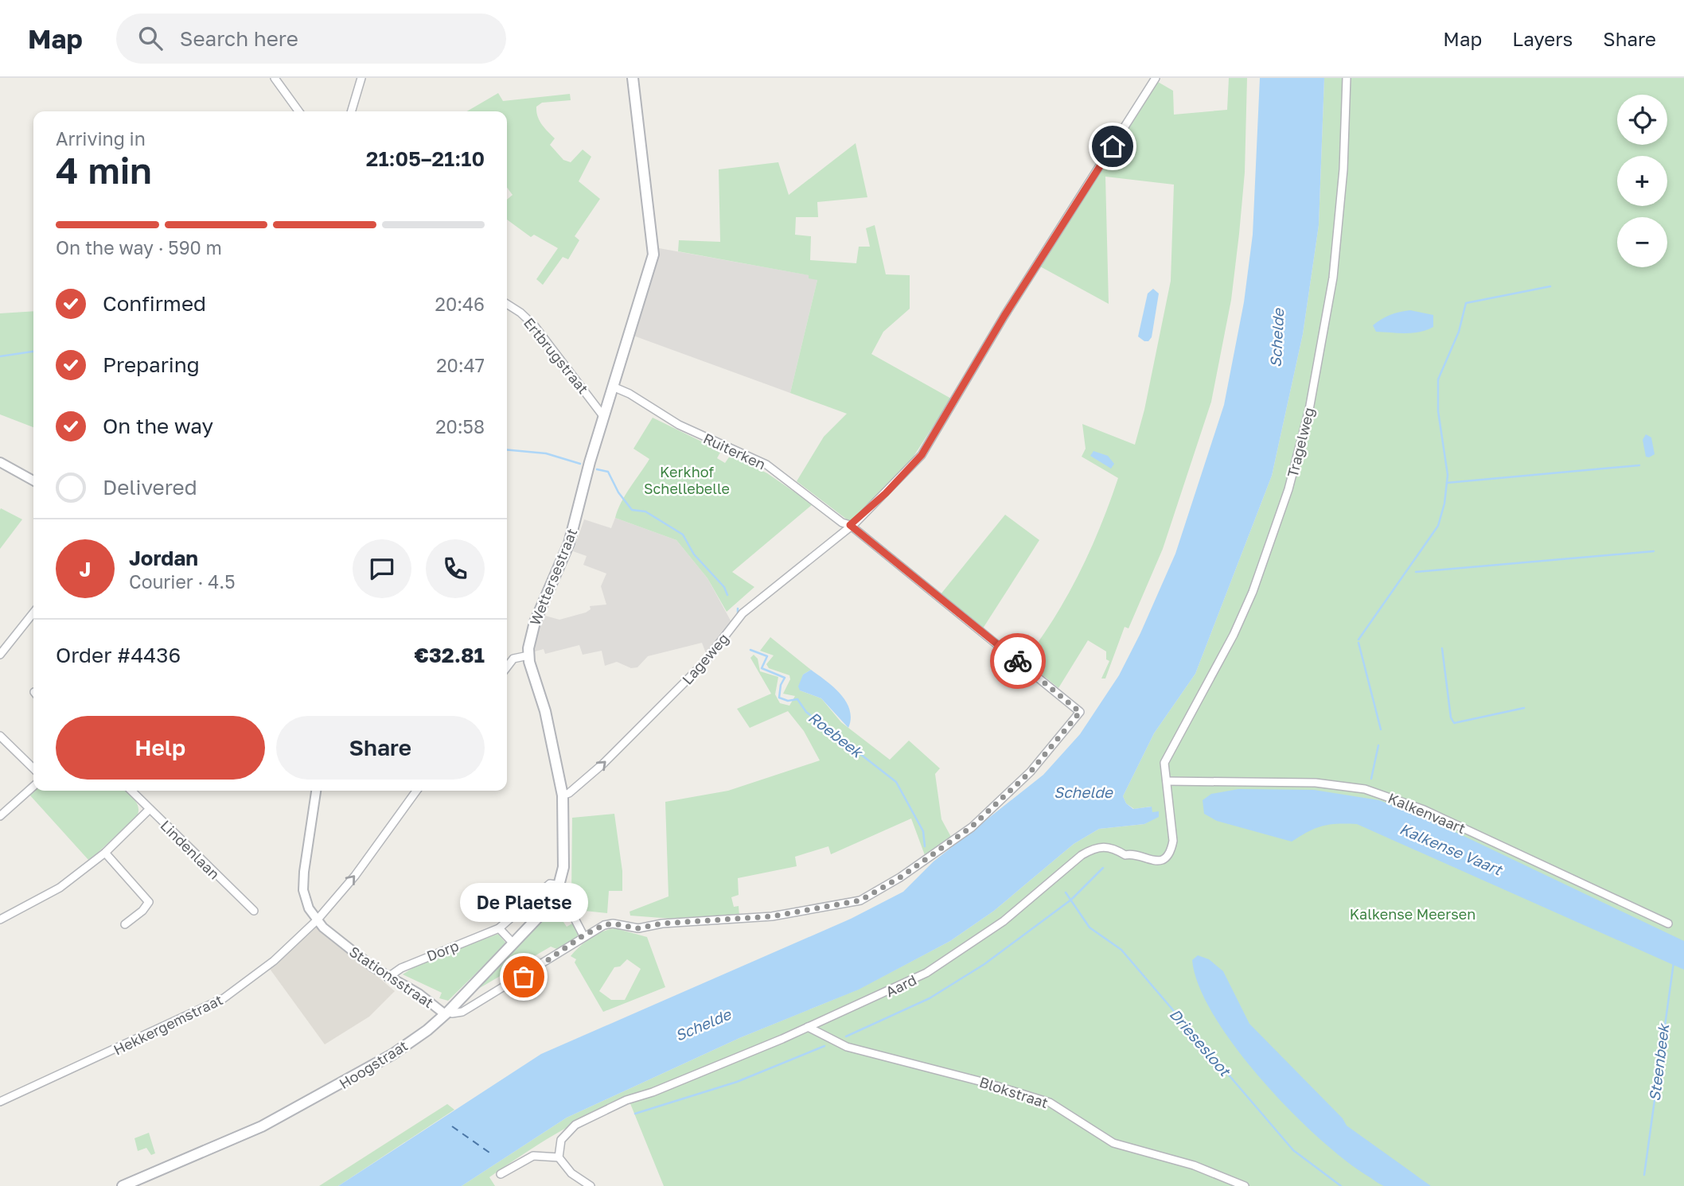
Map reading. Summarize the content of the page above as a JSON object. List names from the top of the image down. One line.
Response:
{"streets":{"main road":["Wettersestraat","Hoogstraat"],"street":["Ertbrugstraat","Tragelweg","Ruiterken","Lageweg","Kalkenvaart","Lindenlaan","Dorp","Stationsstraat","Aard","Hekkergemstraat","Blokstraat"]},"crossings":[["Ertbrugstraat","Wettersestraat"],["Tragelweg","Kalkenvaart"],["Tragelweg","Aard"],["Ruiterken","Wettersestraat"],["Ruiterken","Lageweg"],["Wettersestraat","Lageweg"],["Wettersestraat","Hoogstraat"],["Kalkenvaart","Aard"],["Dorp","Stationsstraat"],["Dorp","Hoogstraat"],["Stationsstraat","Hekkergemstraat"],["Stationsstraat","Hoogstraat"],["Aard","Blokstraat"]],"one_way":["Lageweg"],"water":["Schelde","Roebeek","Kalkense Vaart","Driesesloot","Steenbeek"],"parks":["Kerkhof Schellebelle","Kalkense Meersen"],"places":["De Plaetse"],"page":{"header":"Map","search":"Search here","nav":["Map","Layers","Share"],"map_buttons":["+","−"],"heading":["4 min","Arriving in","21:05–21:10"],"panel":["Jordan","Courier · 4.5","Order #4436","€32.81"],"bar":"On the way · 590 m","list":[["Confirmed","20:46"],["Preparing","20:47"],["On the way","20:58"],"Delivered"],"round":"J","buttons":["Help","Share"],"bubble":"De Plaetse"}}
